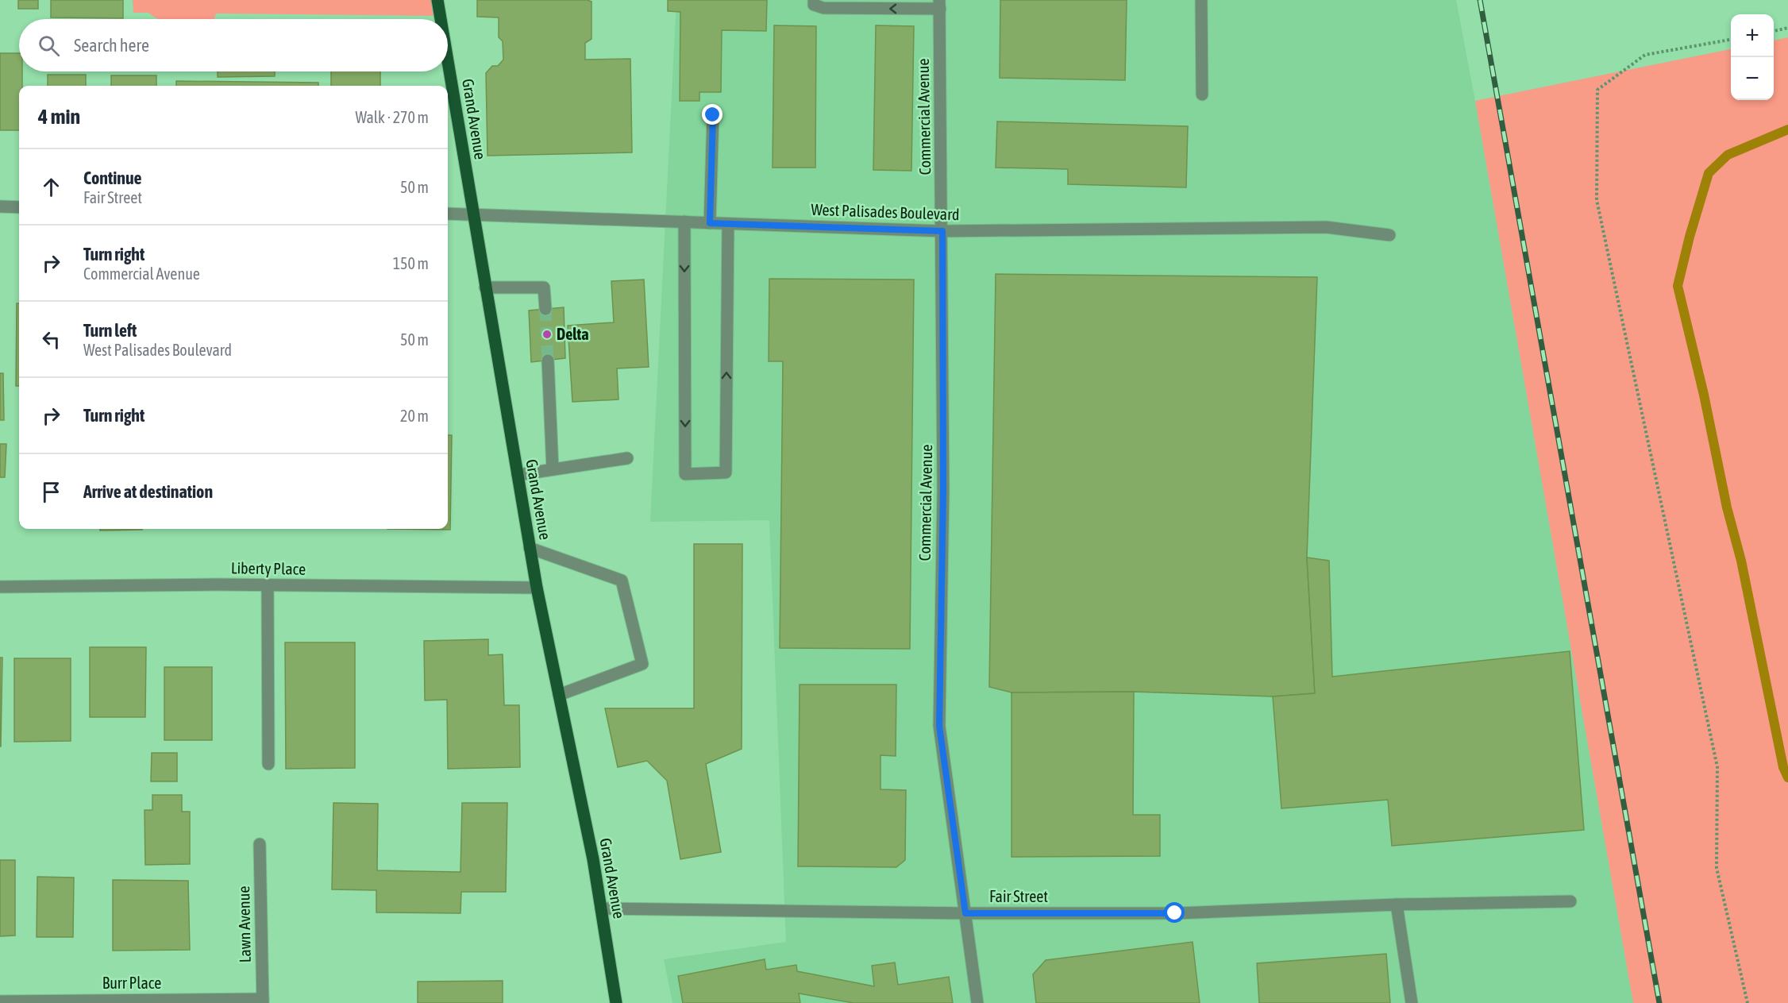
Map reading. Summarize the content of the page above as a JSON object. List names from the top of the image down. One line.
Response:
{"streets":{"main road":["Grand Avenue"],"street":["Commercial Avenue","West Palisades Boulevard","Liberty Place","Fair Street","Lawn Avenue","Burr Place"]},"crossings":[["Commercial Avenue","West Palisades Boulevard"],["Commercial Avenue","Fair Street"],["Grand Avenue","West Palisades Boulevard"],["Grand Avenue","Liberty Place"],["Grand Avenue","Fair Street"],["Lawn Avenue","Burr Place"]],"places":["Delta"],"page":{"map_buttons":["+","−"],"search":"Search here","heading":["4 min","Walk · 270 m"],"list":[["Continue","Fair Street","50 m"],["Turn right","Commercial Avenue","150 m"],["Turn left","West Palisades Boulevard","50 m"],["Turn right","20 m"],"Arrive at destination"]}}
